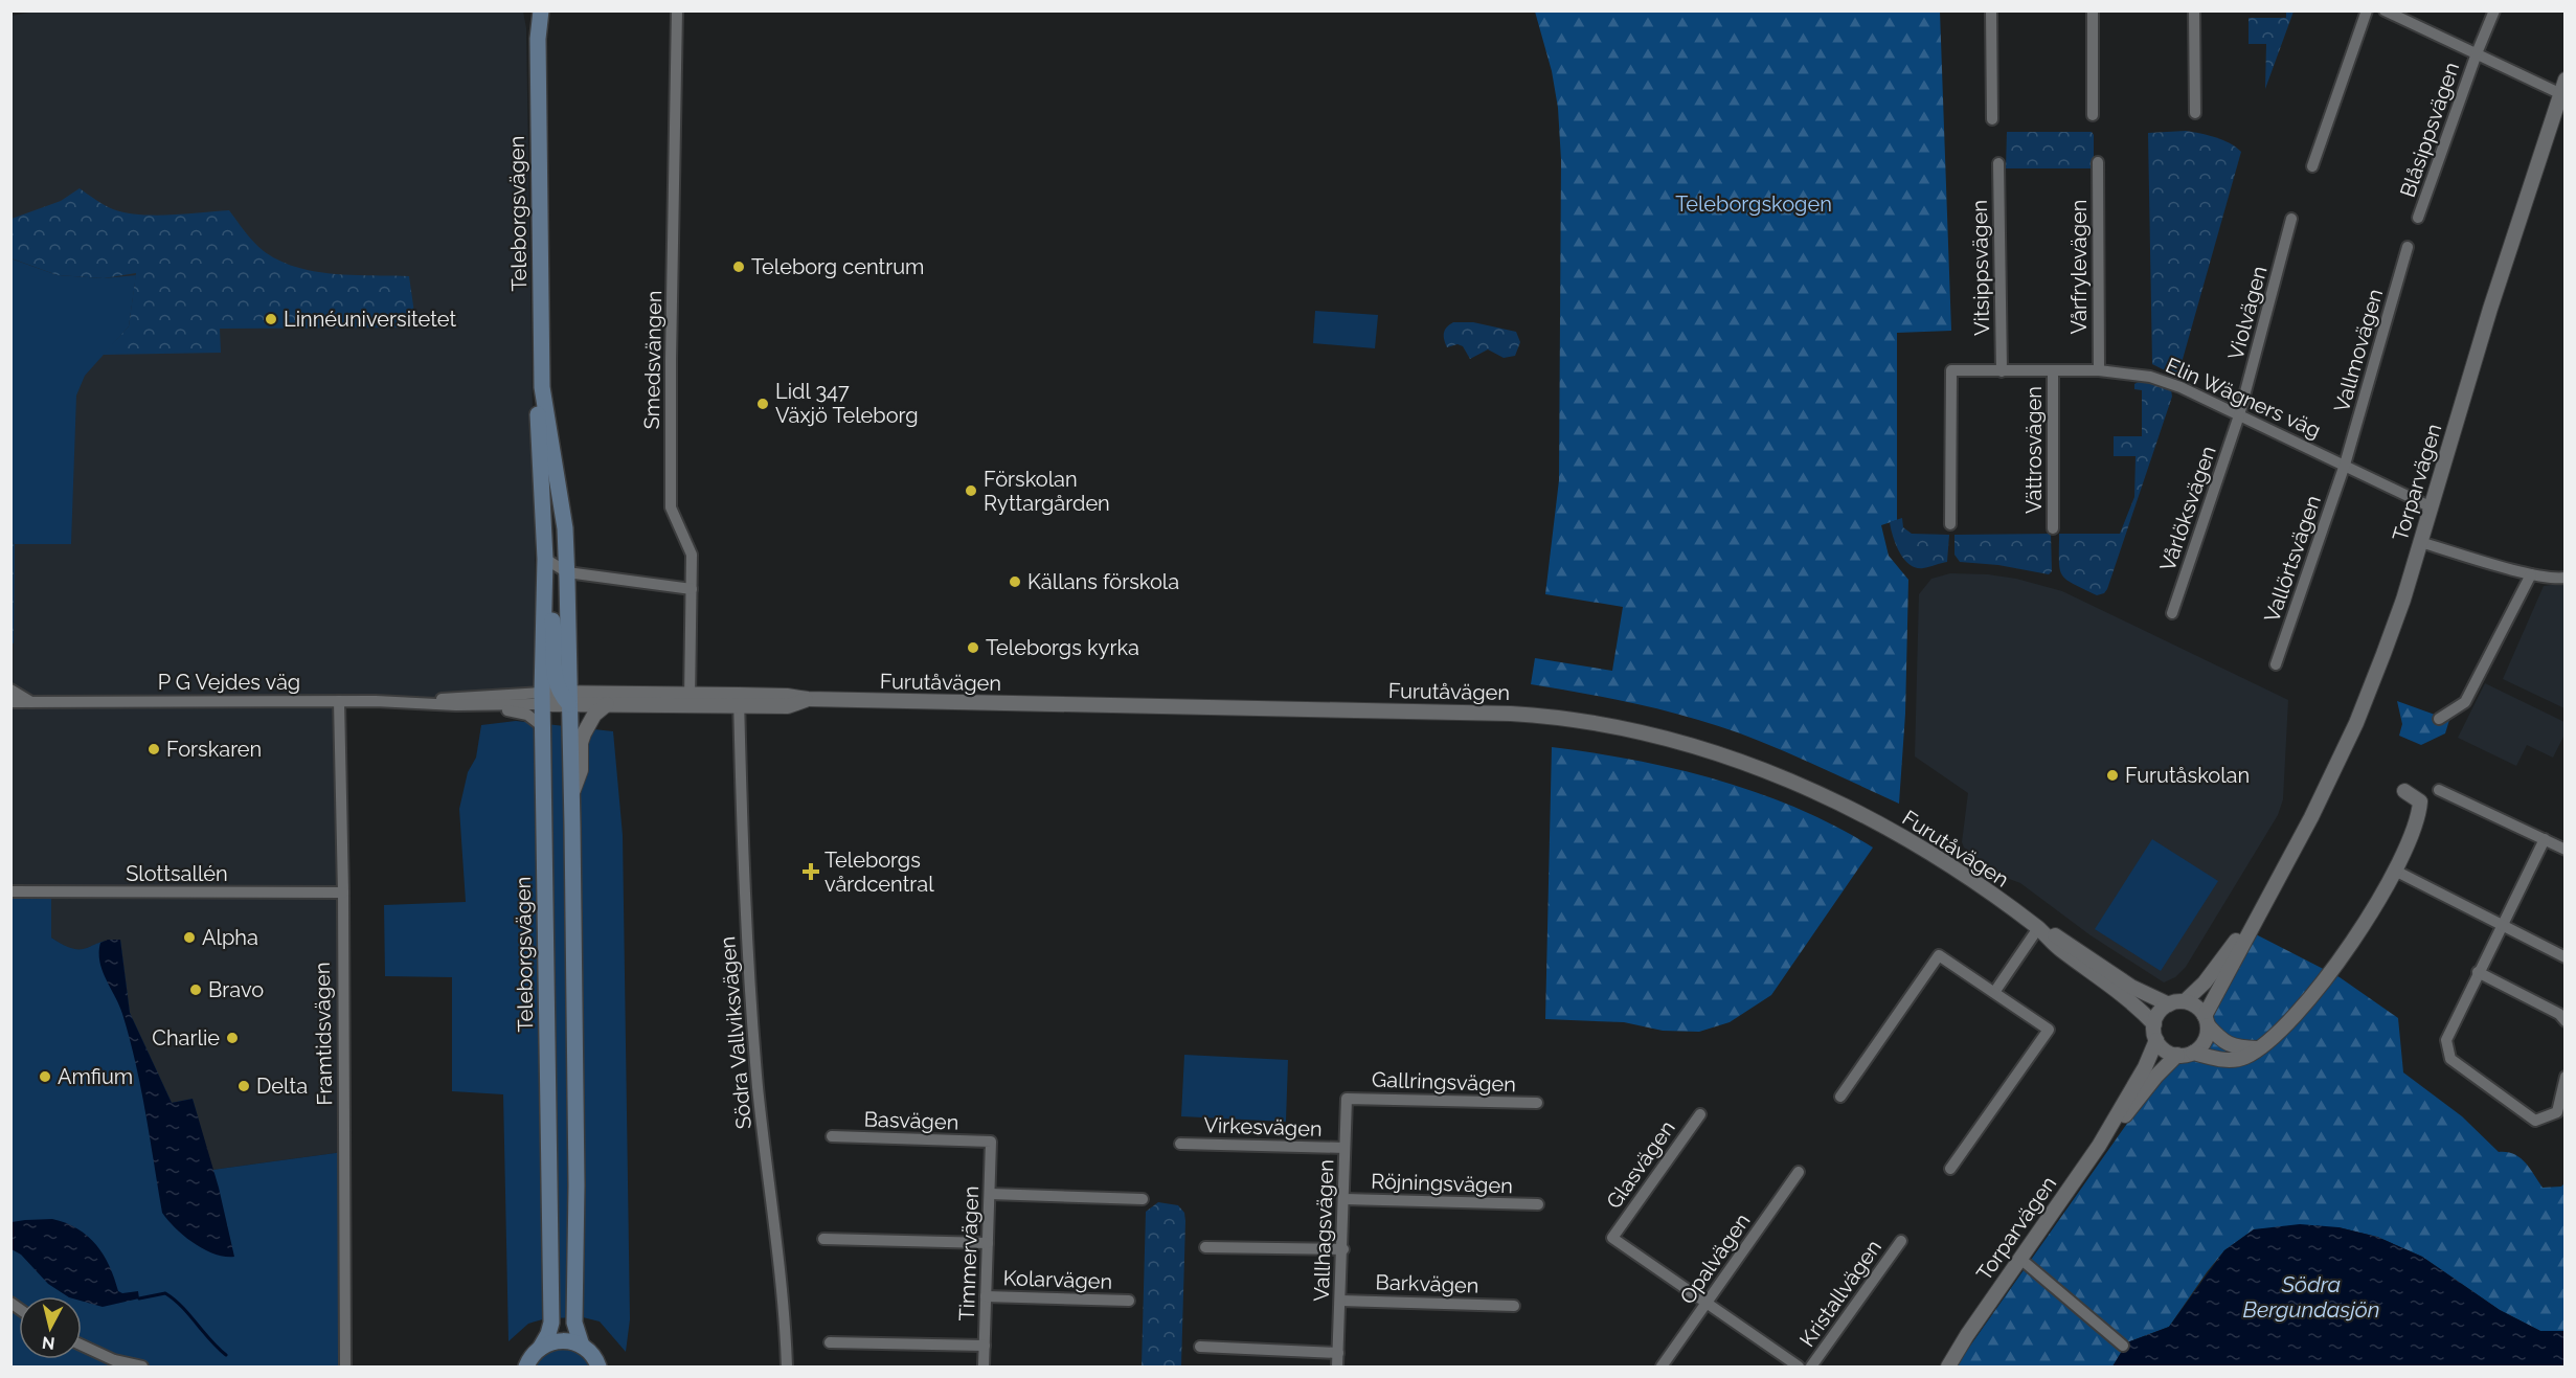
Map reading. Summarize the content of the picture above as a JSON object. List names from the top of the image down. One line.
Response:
{"streets":{"main road":["Teleborgsvägen"],"street":["Blåsippsvägen","Vårfrylevägen","Vitsippsvägen","Violvägen","Vallmovägen","Smedsvängen","Elin Wägners väg","Vättrosvägen","Torparvägen","Vårlöksvägen","Vallörtsvägen","P G Vejdes väg","Furutåvägen","Slottsallén","Södra Vallviksvägen","Framtidsvägen","Gallringsvägen","Basvägen","Virkesvägen","Glasvägen","Röjningsvägen","Vallhagsvägen","Timmervägen","Opalvägen","Kolarvägen","Barkvägen","Kristallvägen"]},"crossings":[["Teleborgsvägen","P G Vejdes väg"],["Teleborgsvägen","Furutåvägen"],["Vårfrylevägen","Elin Wägners väg"],["Vitsippsvägen","Elin Wägners väg"],["Violvägen","Elin Wägners väg"],["Violvägen","Vårlöksvägen"],["Vallmovägen","Elin Wägners väg"],["Vallmovägen","Vallörtsvägen"],["Smedsvängen","Furutåvägen"],["Elin Wägners väg","Vättrosvägen"],["Elin Wägners väg","Torparvägen"],["Elin Wägners väg","Vårlöksvägen"],["Elin Wägners väg","Vallörtsvägen"],["Torparvägen","Furutåvägen"],["P G Vejdes väg","Furutåvägen"],["P G Vejdes väg","Framtidsvägen"],["Furutåvägen","Södra Vallviksvägen"],["Slottsallén","Framtidsvägen"],["Gallringsvägen","Vallhagsvägen"],["Basvägen","Timmervägen"],["Virkesvägen","Vallhagsvägen"],["Glasvägen","Opalvägen"],["Röjningsvägen","Vallhagsvägen"],["Vallhagsvägen","Barkvägen"],["Timmervägen","Kolarvägen"]],"water":["Södra Bergundasjön"],"parks":["Teleborgskogen"],"places":{"other":["Teleborg centrum","Linnéuniversitetet","Lidl 347 Växjö Teleborg","Förskolan Ryttargården","Källans förskola","Teleborgs kyrka","Forskaren","Furutåskolan","Alpha","Bravo","Charlie","Amfium","Delta"],"health":["Teleborgs vårdcentral"]},"north":"bottom"}
